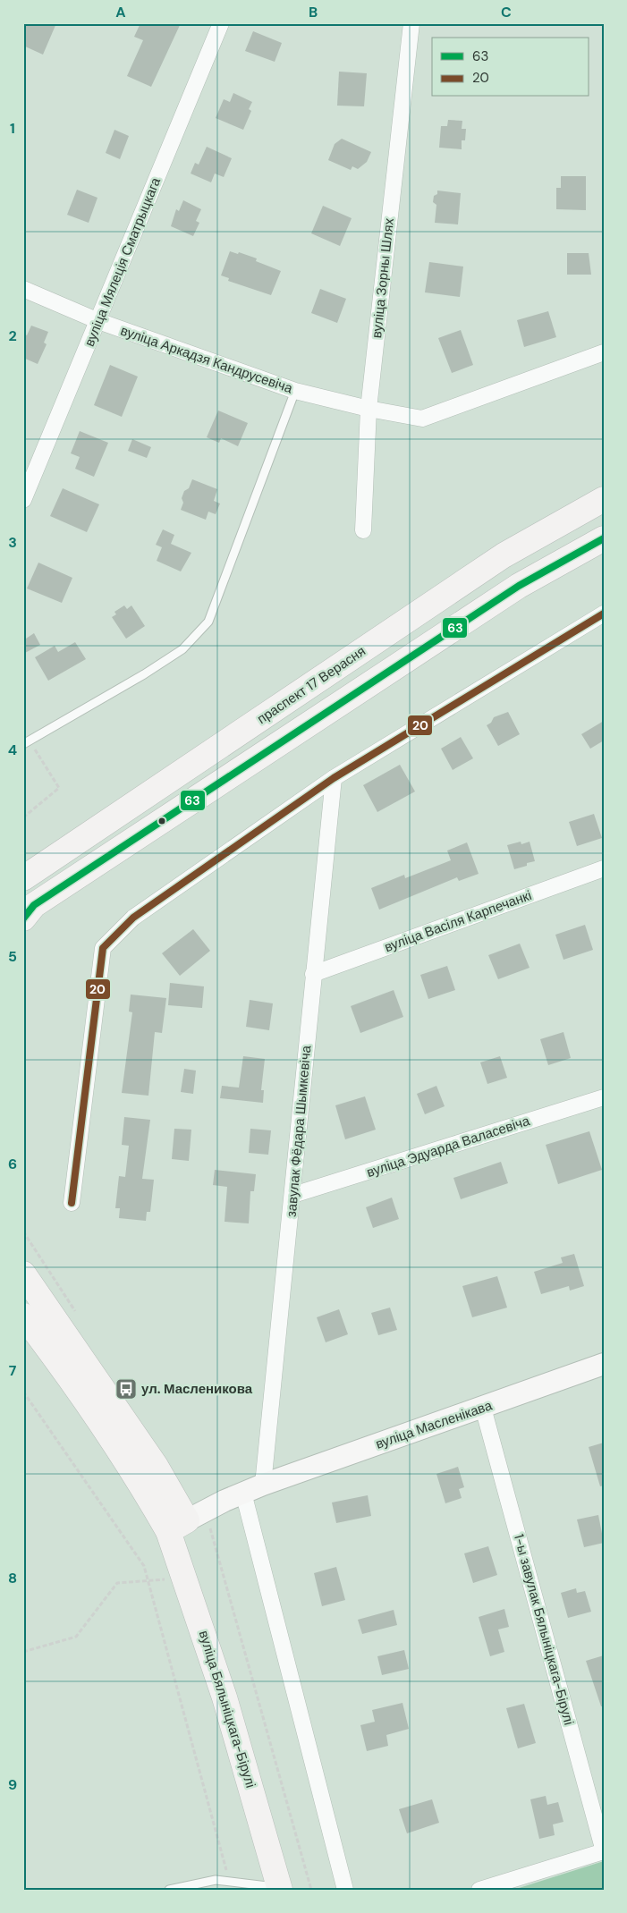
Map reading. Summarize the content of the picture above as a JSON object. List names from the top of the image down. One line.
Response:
{"streets":{"main road":["праспект 17 Верасня","вуліца Масленікава","вуліца Бялыніцкага-Бірулі"],"street":["вуліца Мялеція Сматрыцкага","вуліца Зорны Шлях","вуліца Аркадзя Кандрусевіча","вуліца Васіля Карпечанкі","завулак Фёдара Шымкевіча","вуліца Эдуарда Валасевіча","1-ы завулак Бялыніцкага-Бірулі"]},"crossings":[["вуліца Мялеція Сматрыцкага","вуліца Аркадзя Кандрусевіча"],["вуліца Зорны Шлях","вуліца Аркадзя Кандрусевіча"],["вуліца Васіля Карпечанкі","завулак Фёдара Шымкевіча"],["завулак Фёдара Шымкевіча","вуліца Эдуарда Валасевіча"],["завулак Фёдара Шымкевіча","вуліца Масленікава"],["вуліца Масленікава","1-ы завулак Бялыніцкага-Бірулі"]],"places":{"bus stop":["ул. Масленикова"]},"lines":["transit line 63","transit line 20"],"legend":["63","20"],"grid":{"columns":["A","B","C"],"rows":["1","2","3","4","5","6","7","8","9"]}}
